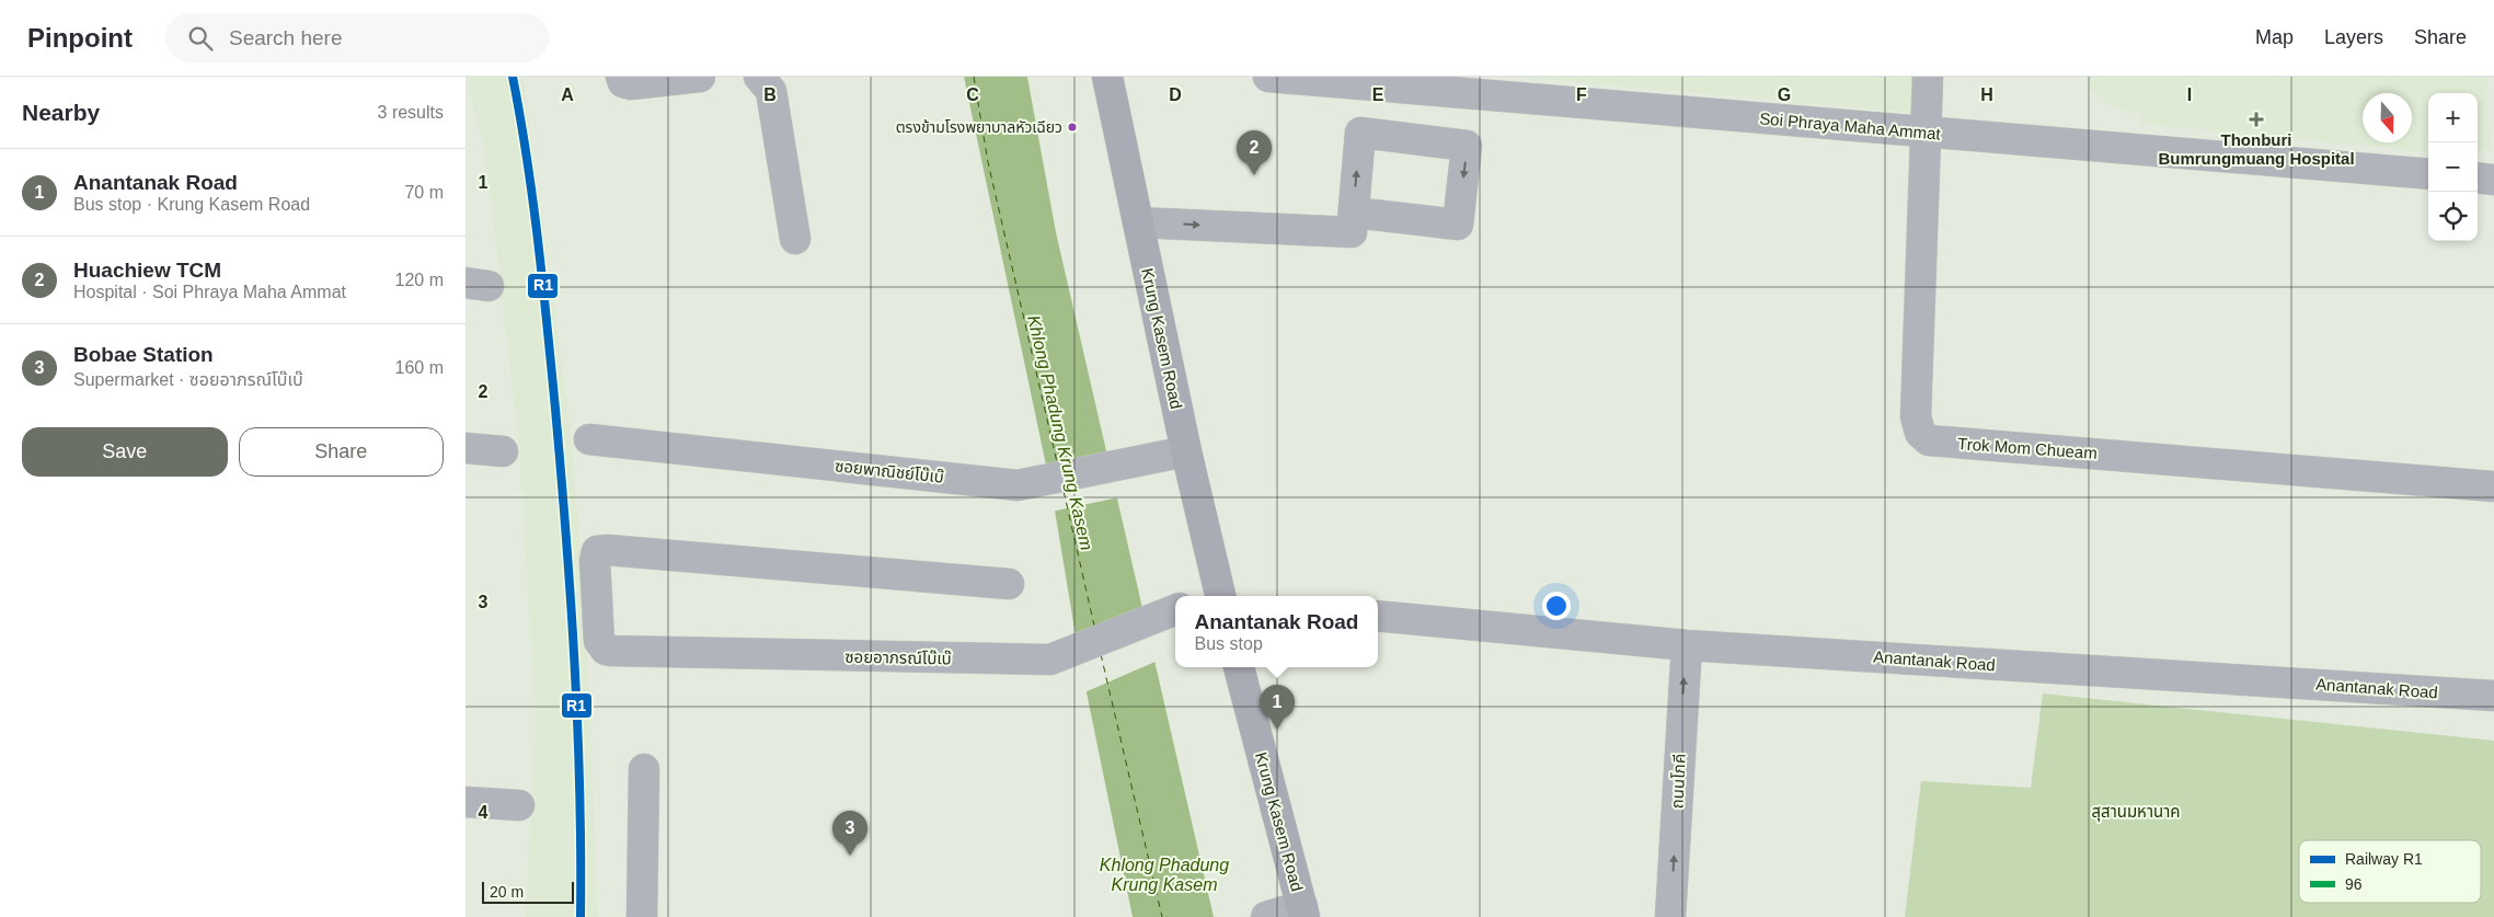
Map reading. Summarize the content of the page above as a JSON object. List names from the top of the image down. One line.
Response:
{"streets":{"main road":["Krung Kasem Road"],"street":["Soi Phraya Maha Ammat","Trok Mom Chueam","ซอยพาณิชย์โบ๊เบ๊","ซอยอาภรณ์โบ๊เบ๊","Anantanak Road","ถนนโภคี"]},"crossings":[["Soi Phraya Maha Ammat","Trok Mom Chueam"],["Krung Kasem Road","ซอยพาณิชย์โบ๊เบ๊"],["Anantanak Road","ถนนโภคี"]],"one_way":["ถนนโภคี"],"water":["Khlong Phadung Krung Kasem"],"parks":["สุสานมหานาค"],"places":{"health":["Thonburi Bumrungmuang Hospital"],"other":["ตรงข้ามโรงพยาบาลหัวเฉียว"]},"lines":["rail line R1"],"legend":["Railway R1","96"],"scale_bar":"20 m","north":"bottom","page":{"header":"Pinpoint","search":"Search here","nav":["Map","Layers","Share"],"heading":["Nearby","3 results"],"map_buttons":["+","−"],"pins":["2","1","3"],"list":[{"mark":"1","name":"Anantanak Road","note":"Bus stop · Krung Kasem Road","value":"70 m"},{"mark":"2","name":"Huachiew TCM","note":"Hospital · Soi Phraya Maha Ammat","value":"120 m"},{"mark":"3","name":"Bobae Station","note":"Supermarket · ซอยอาภรณ์โบ๊เบ๊","value":"160 m"}],"buttons":["Save","Share"],"popup":["Anantanak Road","Bus stop"],"scale":"20 m"},"grid":{"columns":["A","B","C","D","E","F","G","H","I"],"rows":["1","2","3","4"]}}
